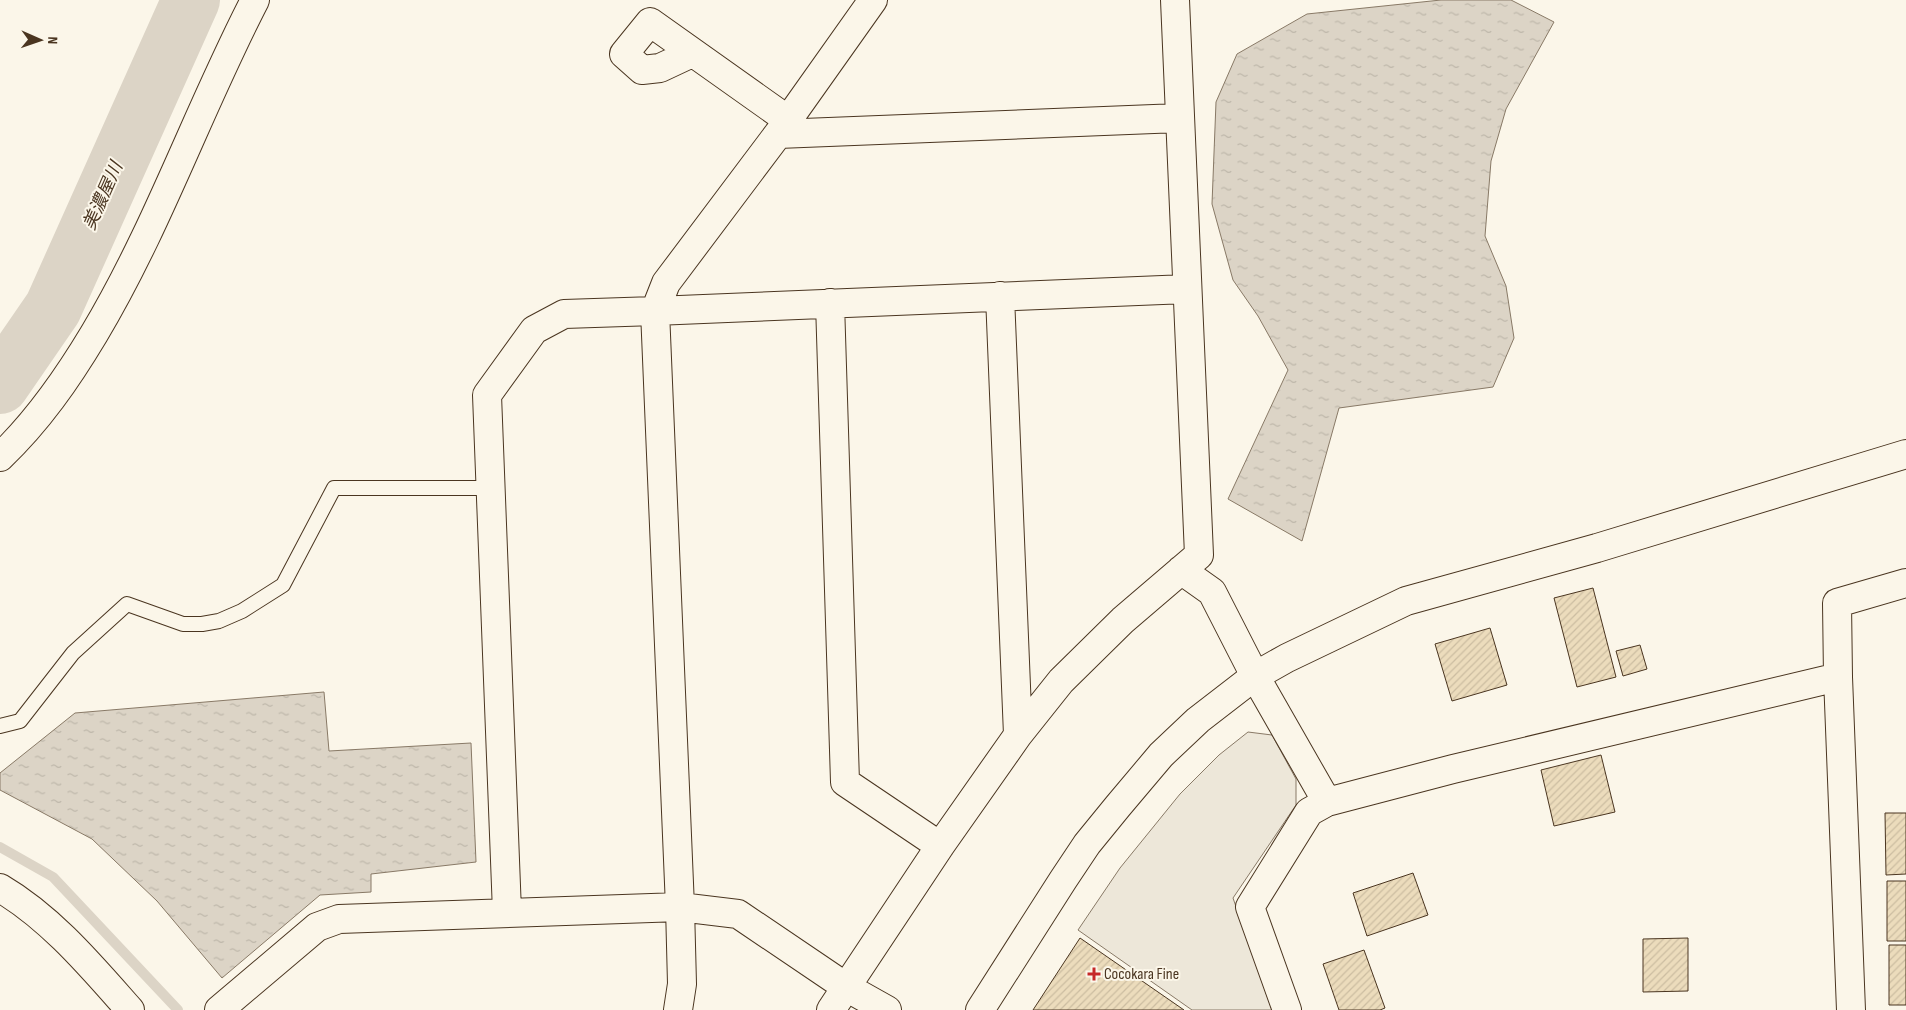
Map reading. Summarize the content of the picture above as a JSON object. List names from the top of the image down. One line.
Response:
{"water":["美濃屋川"],"places":{"health":["Cocokara Fine"]},"north":"right"}
